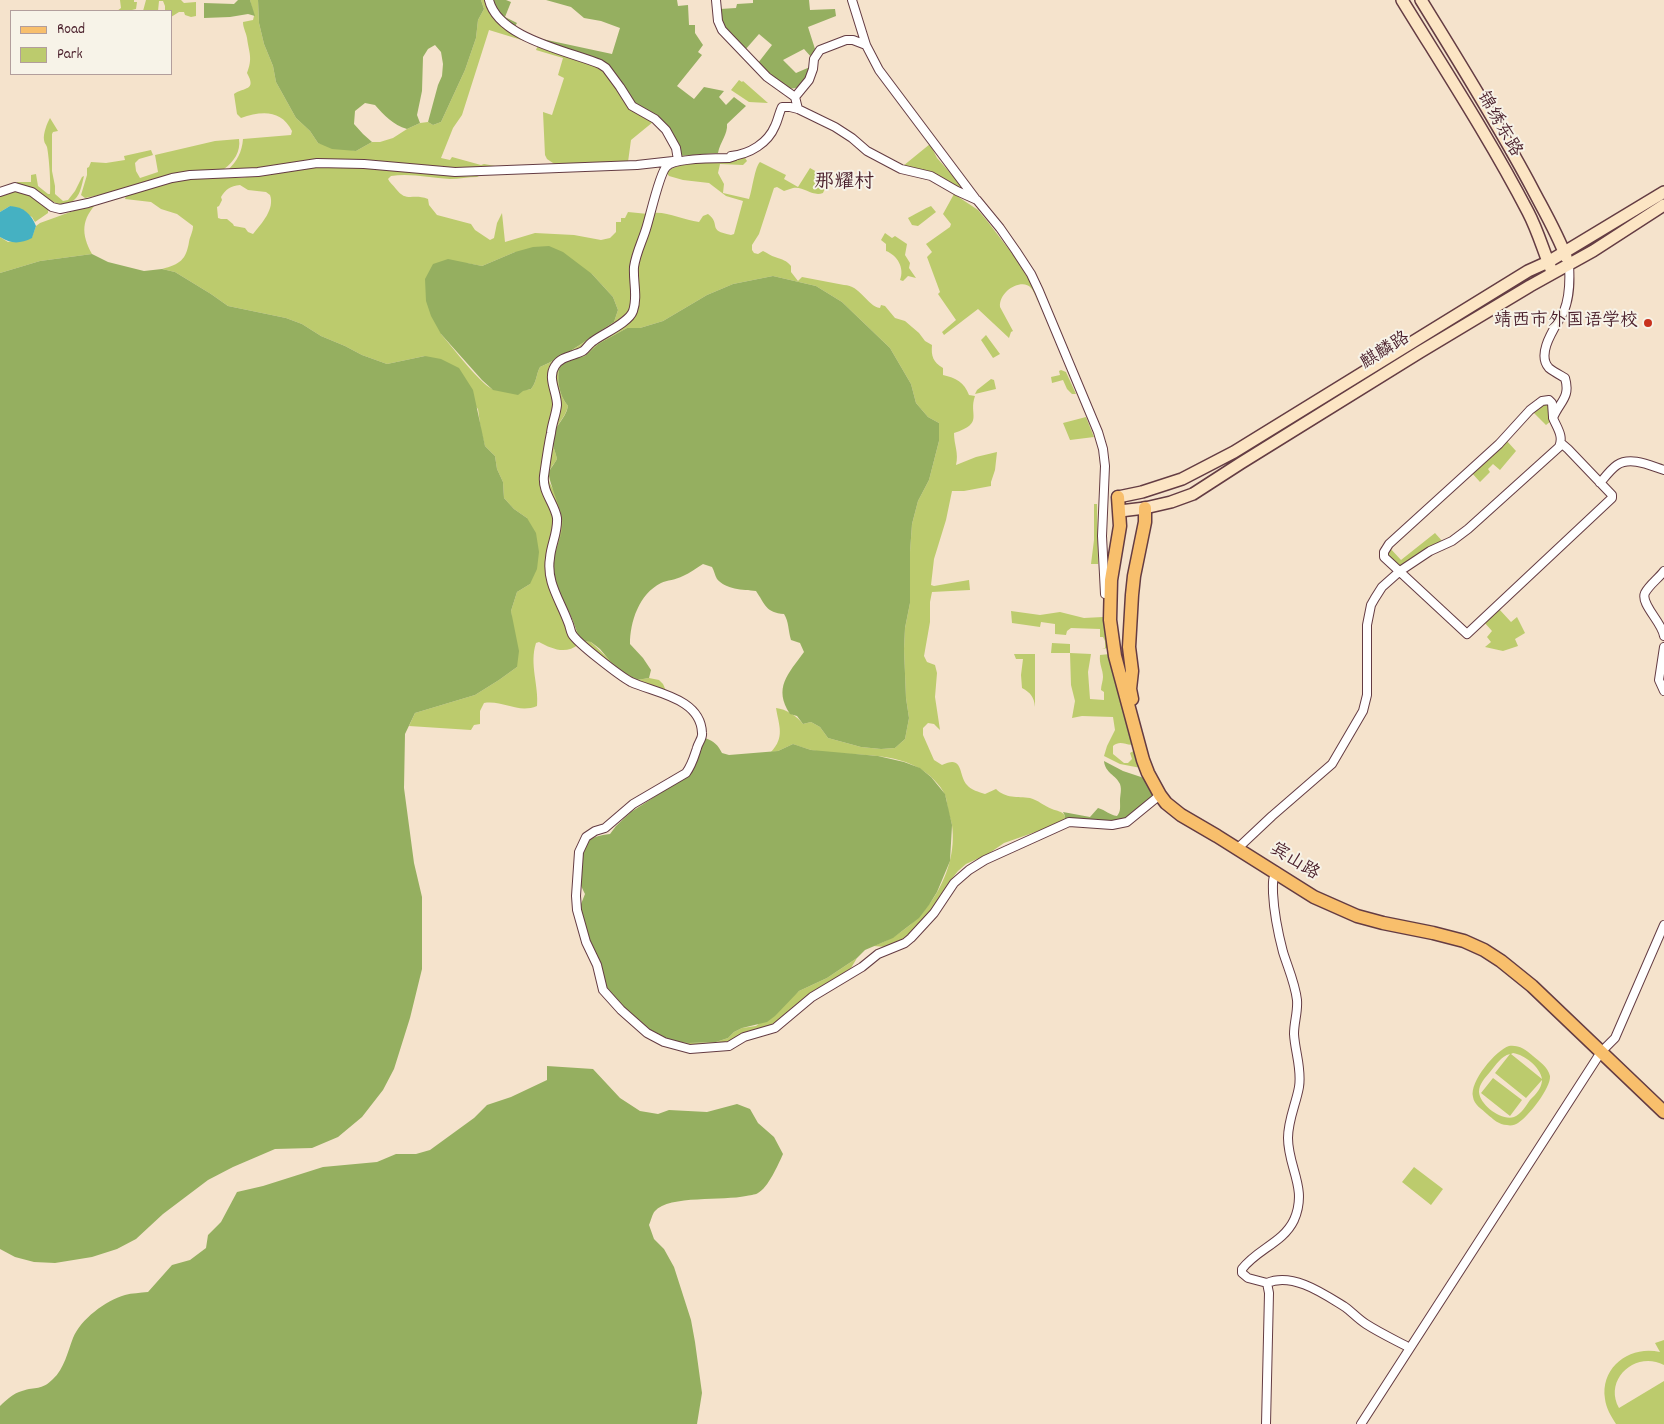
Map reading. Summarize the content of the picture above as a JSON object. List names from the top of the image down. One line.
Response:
{"streets":{"main road":["锦绣东路","麒麟路","宾山路"]},"crossings":[["锦绣东路","麒麟路"],["麒麟路","宾山路"]],"districts":["那耀村"],"places":["靖西市外国语学校"],"legend":["Road","Park"]}
